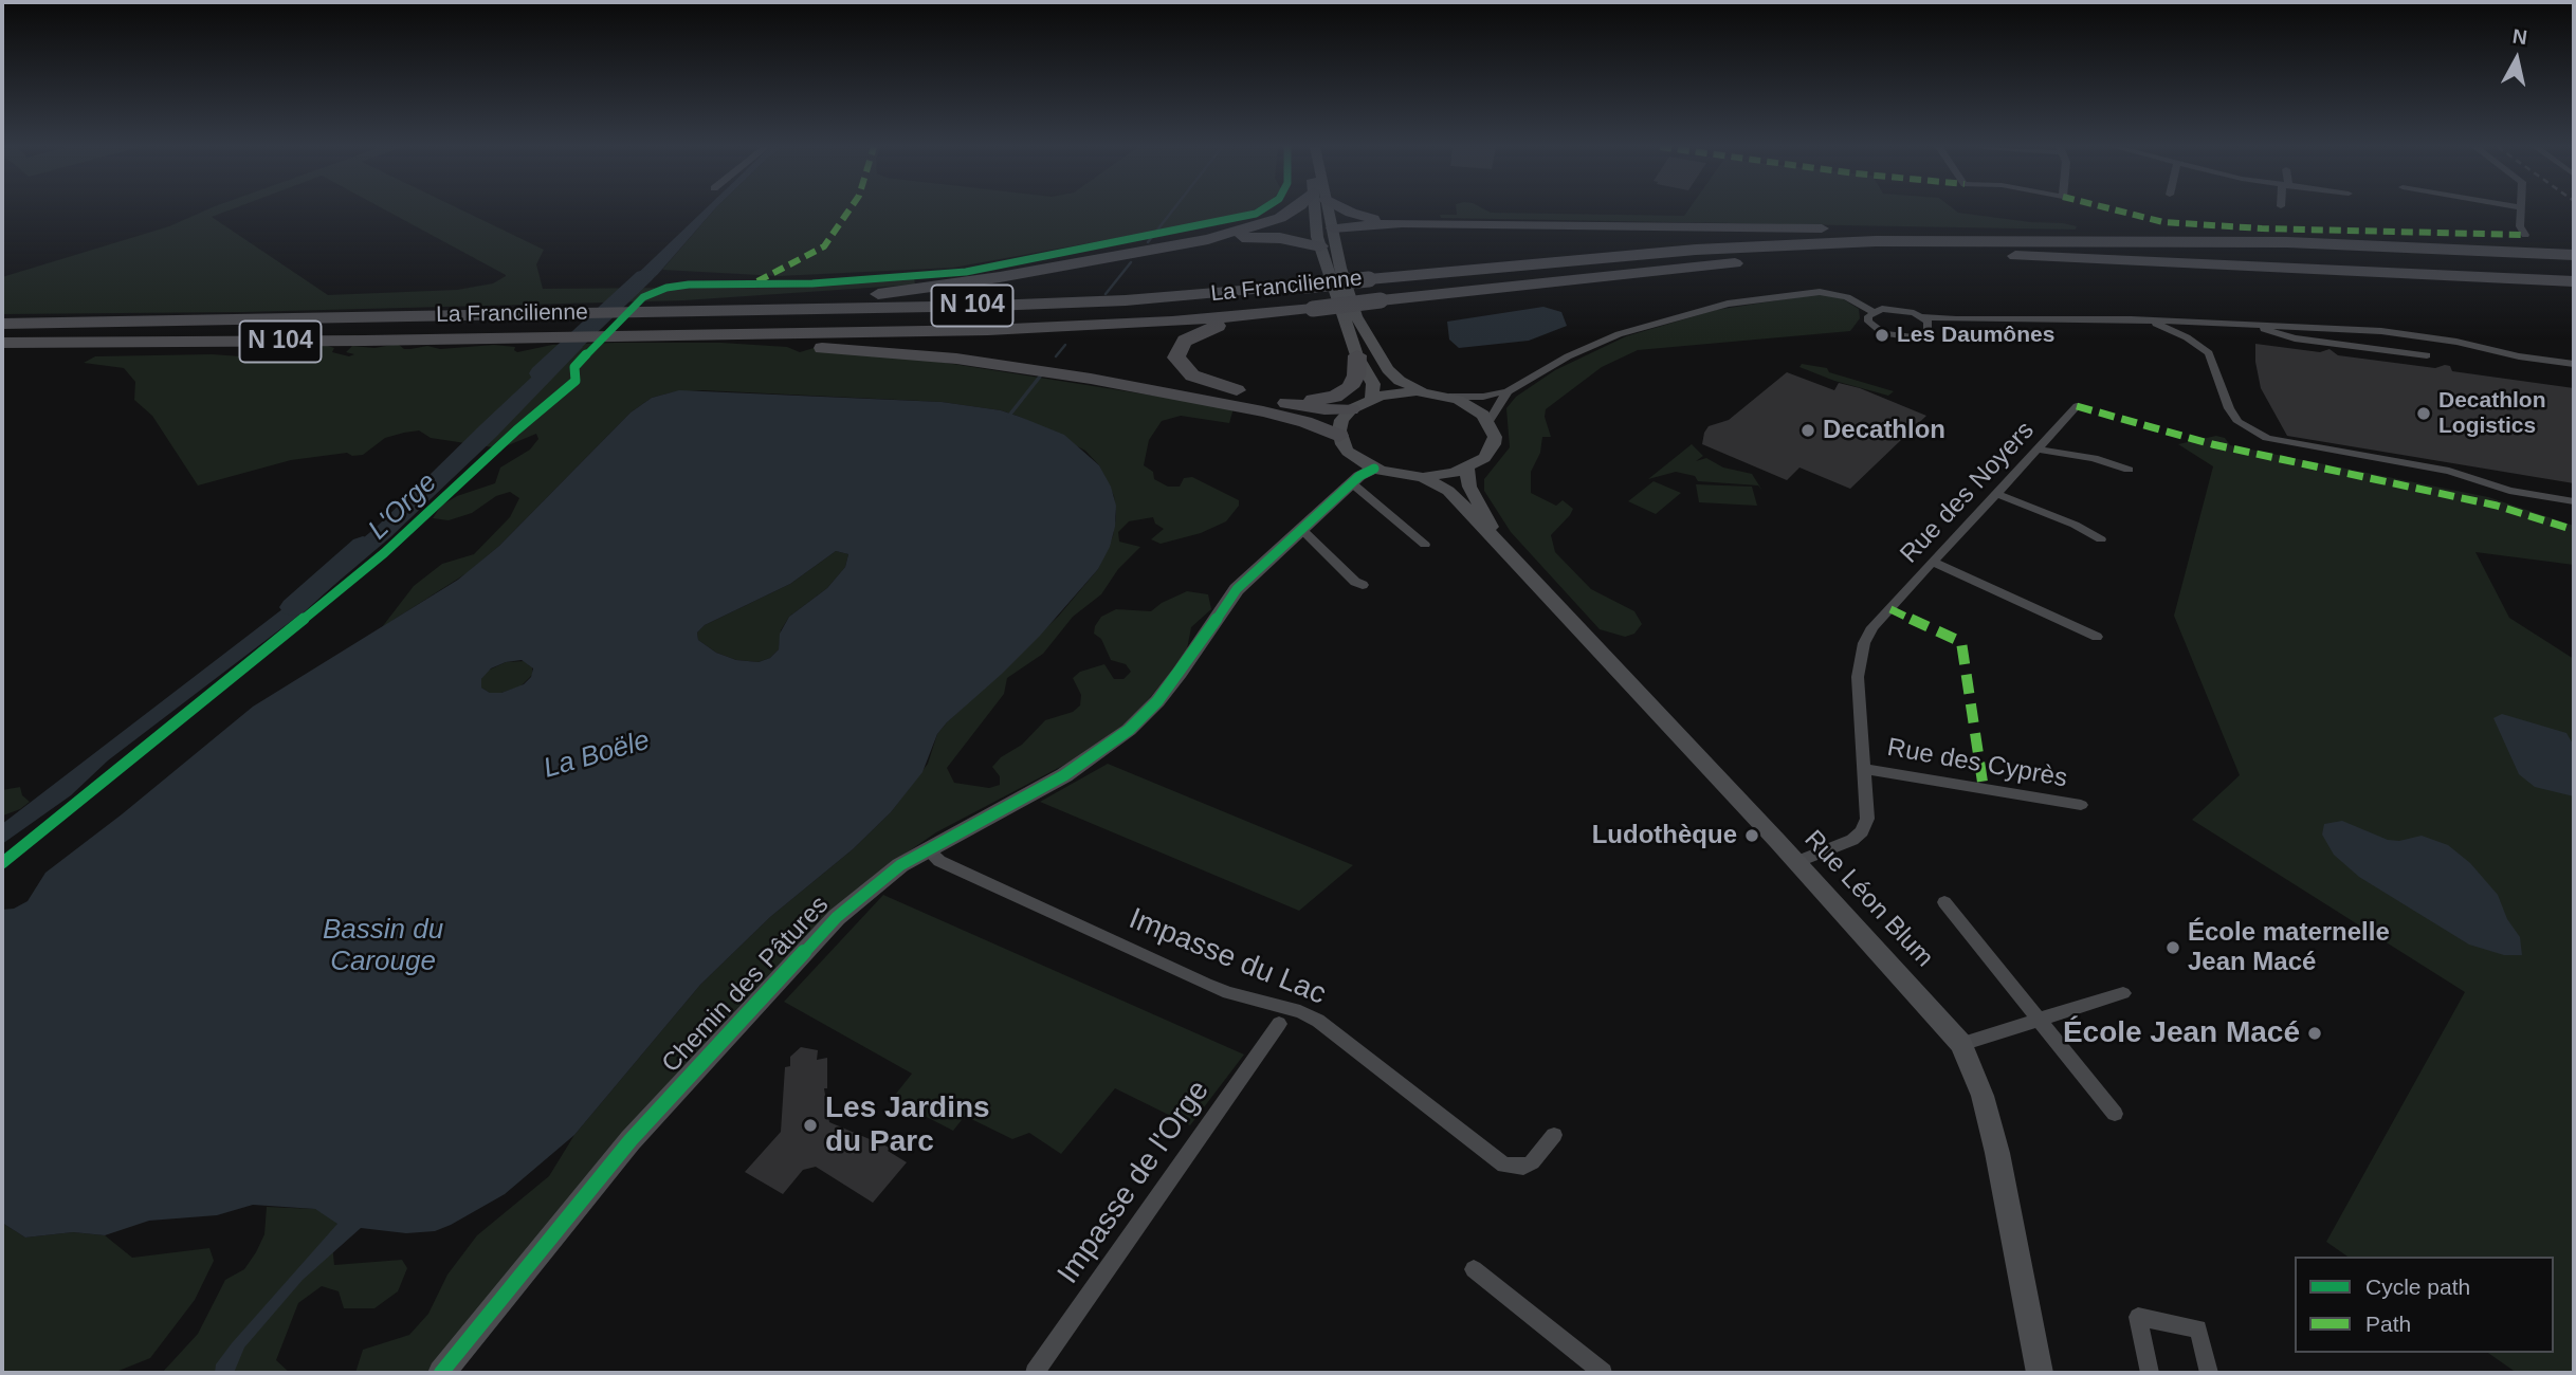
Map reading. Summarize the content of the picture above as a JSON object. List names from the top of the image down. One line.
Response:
{"streets":{"highway":["La Francilienne","N 104"],"main road":["Rue Léon Blum","Chemin des Pâtures"],"street":["Rue des Noyers","Rue des Cyprès","Impasse du Lac","Impasse de l'Orge"]},"crossings":[["Rue des Noyers","Rue des Cyprès"],["Rue des Noyers","Rue Léon Blum"],["Impasse du Lac","Chemin des Pâtures"]],"water":["L'Orge","La Boële","Bassin du Carouge"],"places":["Les Daumônes","Decathlon Logistics","Decathlon","Ludothèque","École maternelle Jean Macé","École Jean Macé","Les Jardins du Parc"],"legend":["Cycle path","Path"],"north":"top"}
